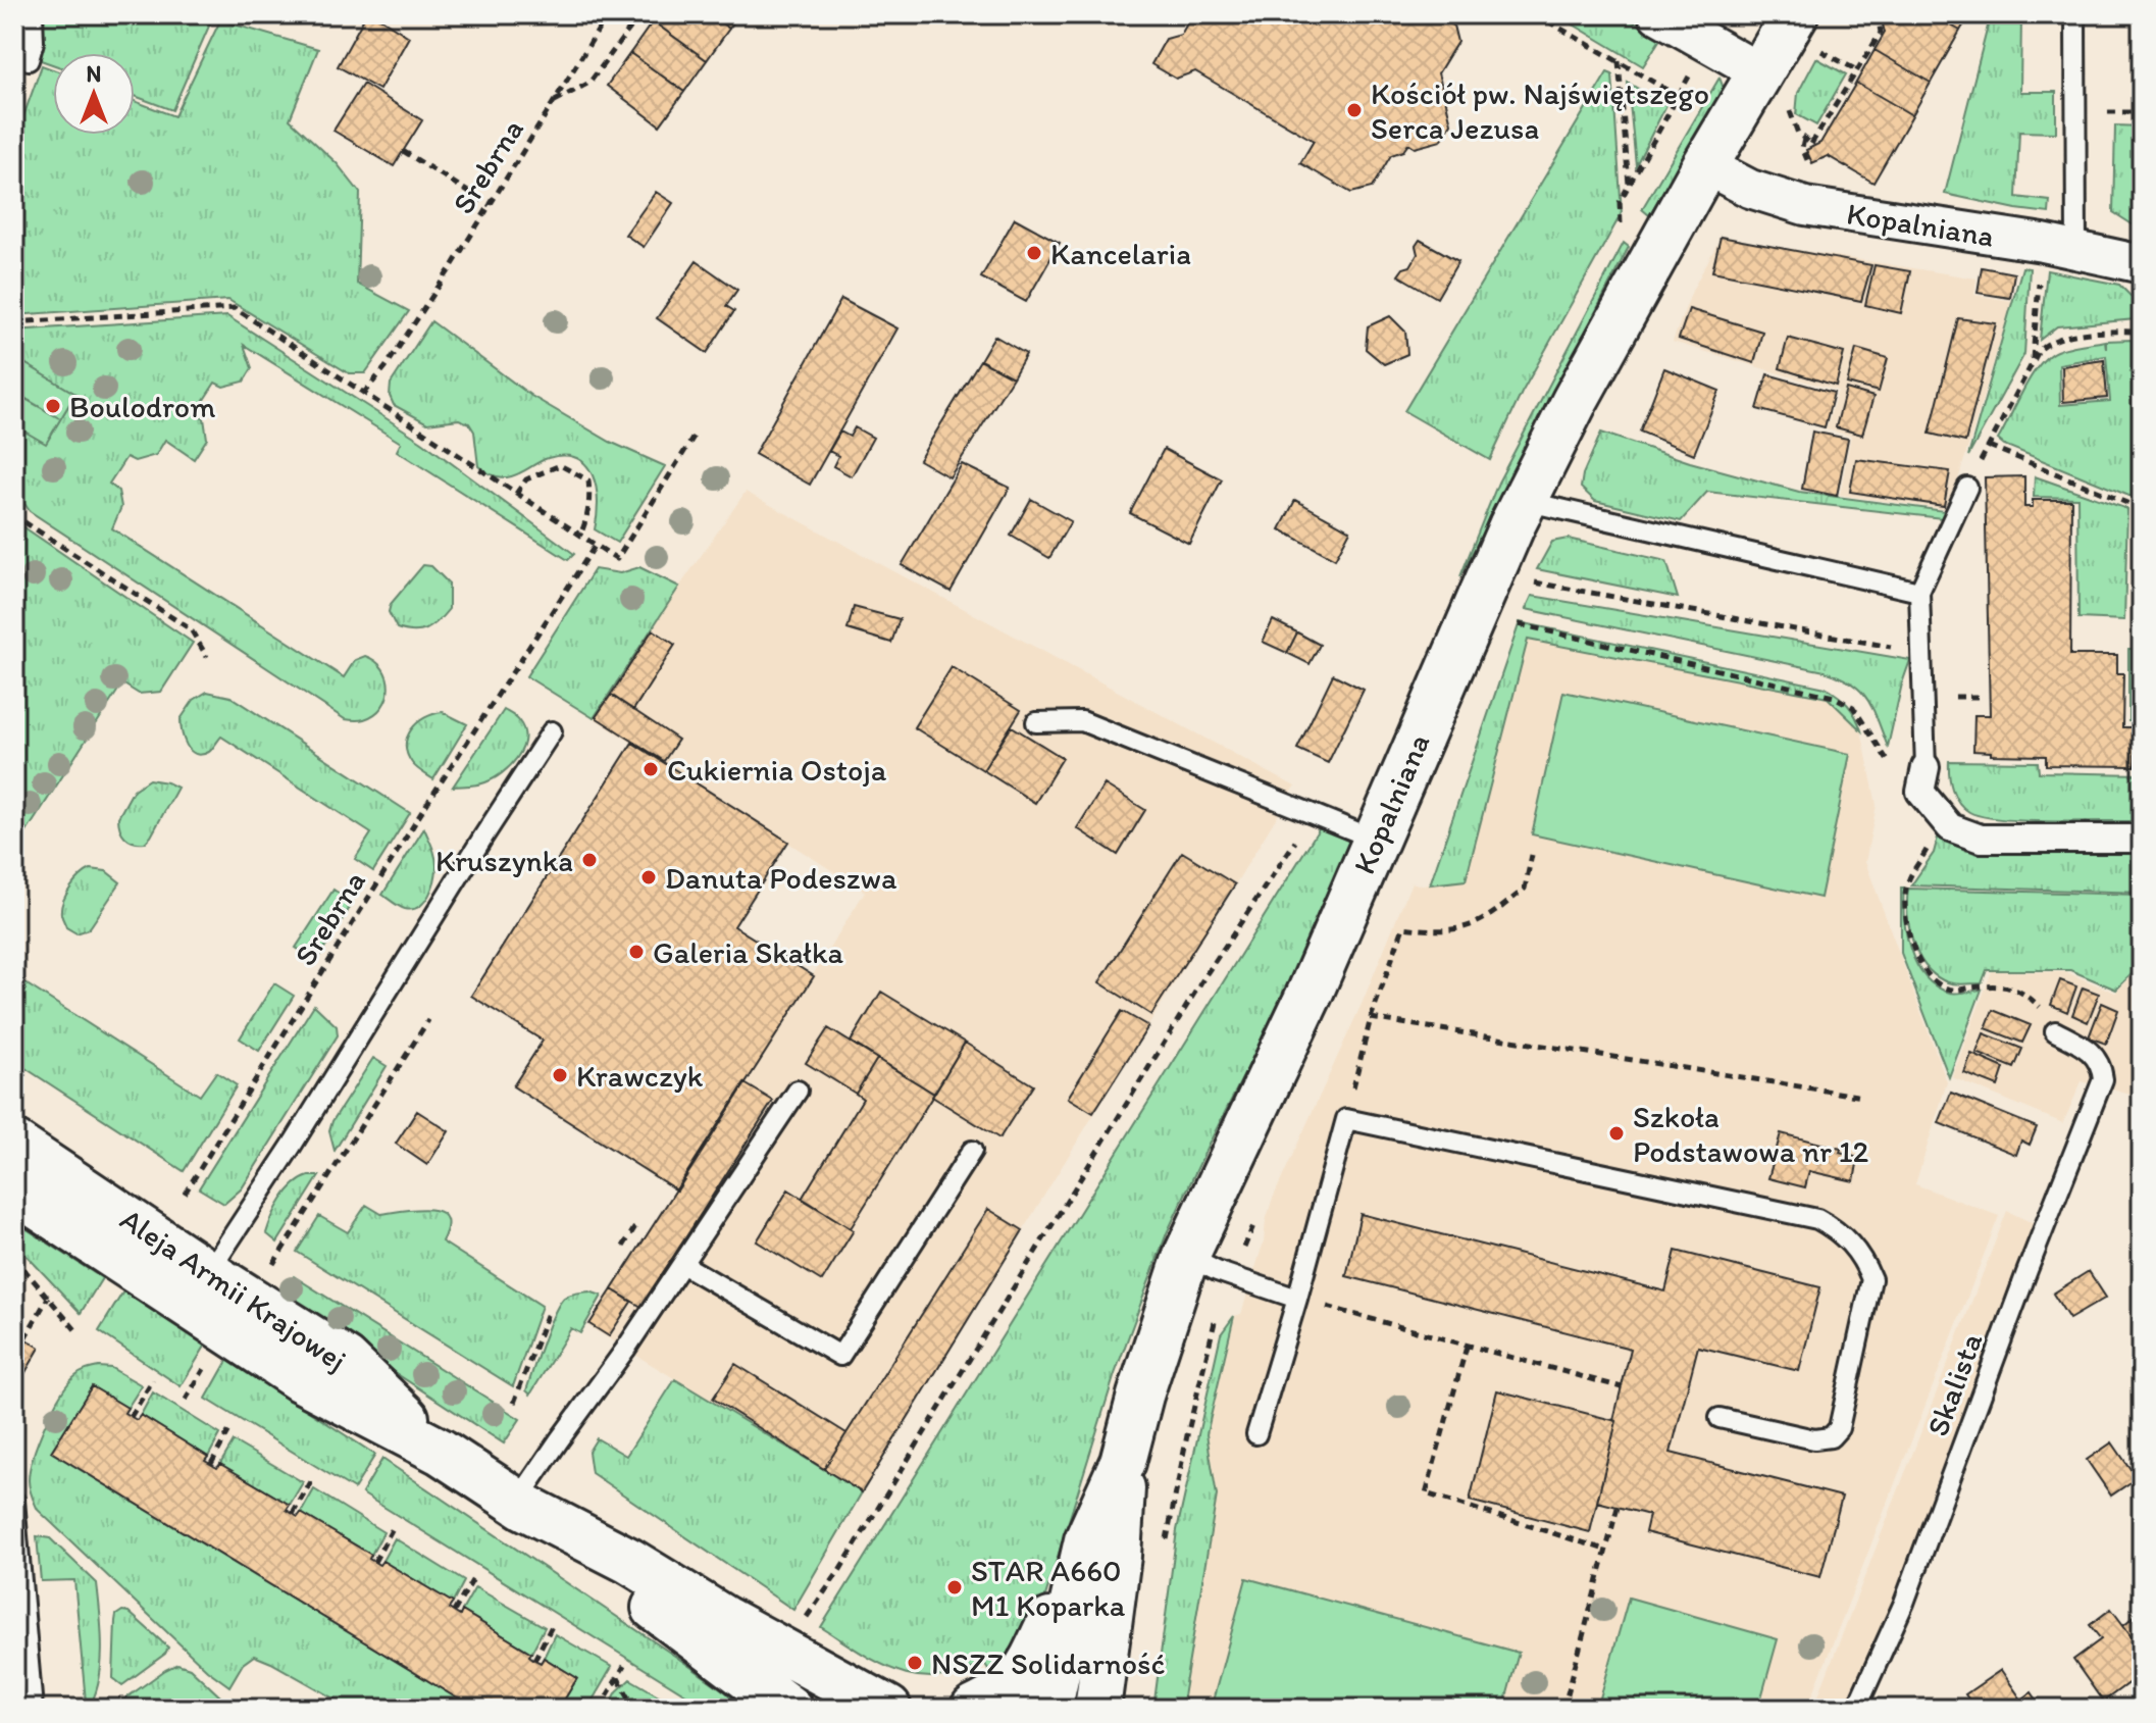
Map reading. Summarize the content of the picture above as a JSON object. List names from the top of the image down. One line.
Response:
{"streets":{"street":["Kopalniana","Aleja Armii Krajowej"],"lane":["Skalista"],"path":["Srebrna"]},"places":["Kościół pw. Najświętszego Serca Jezusa","Kancelaria","Boulodrom","Cukiernia Ostoja","Kruszynka","Danuta Podeszwa","Galeria Skałka","Krawczyk","Szkoła Podstawowa nr 12","STAR A660 M1 Koparka","NSZZ Solidarność"],"north":"top"}
